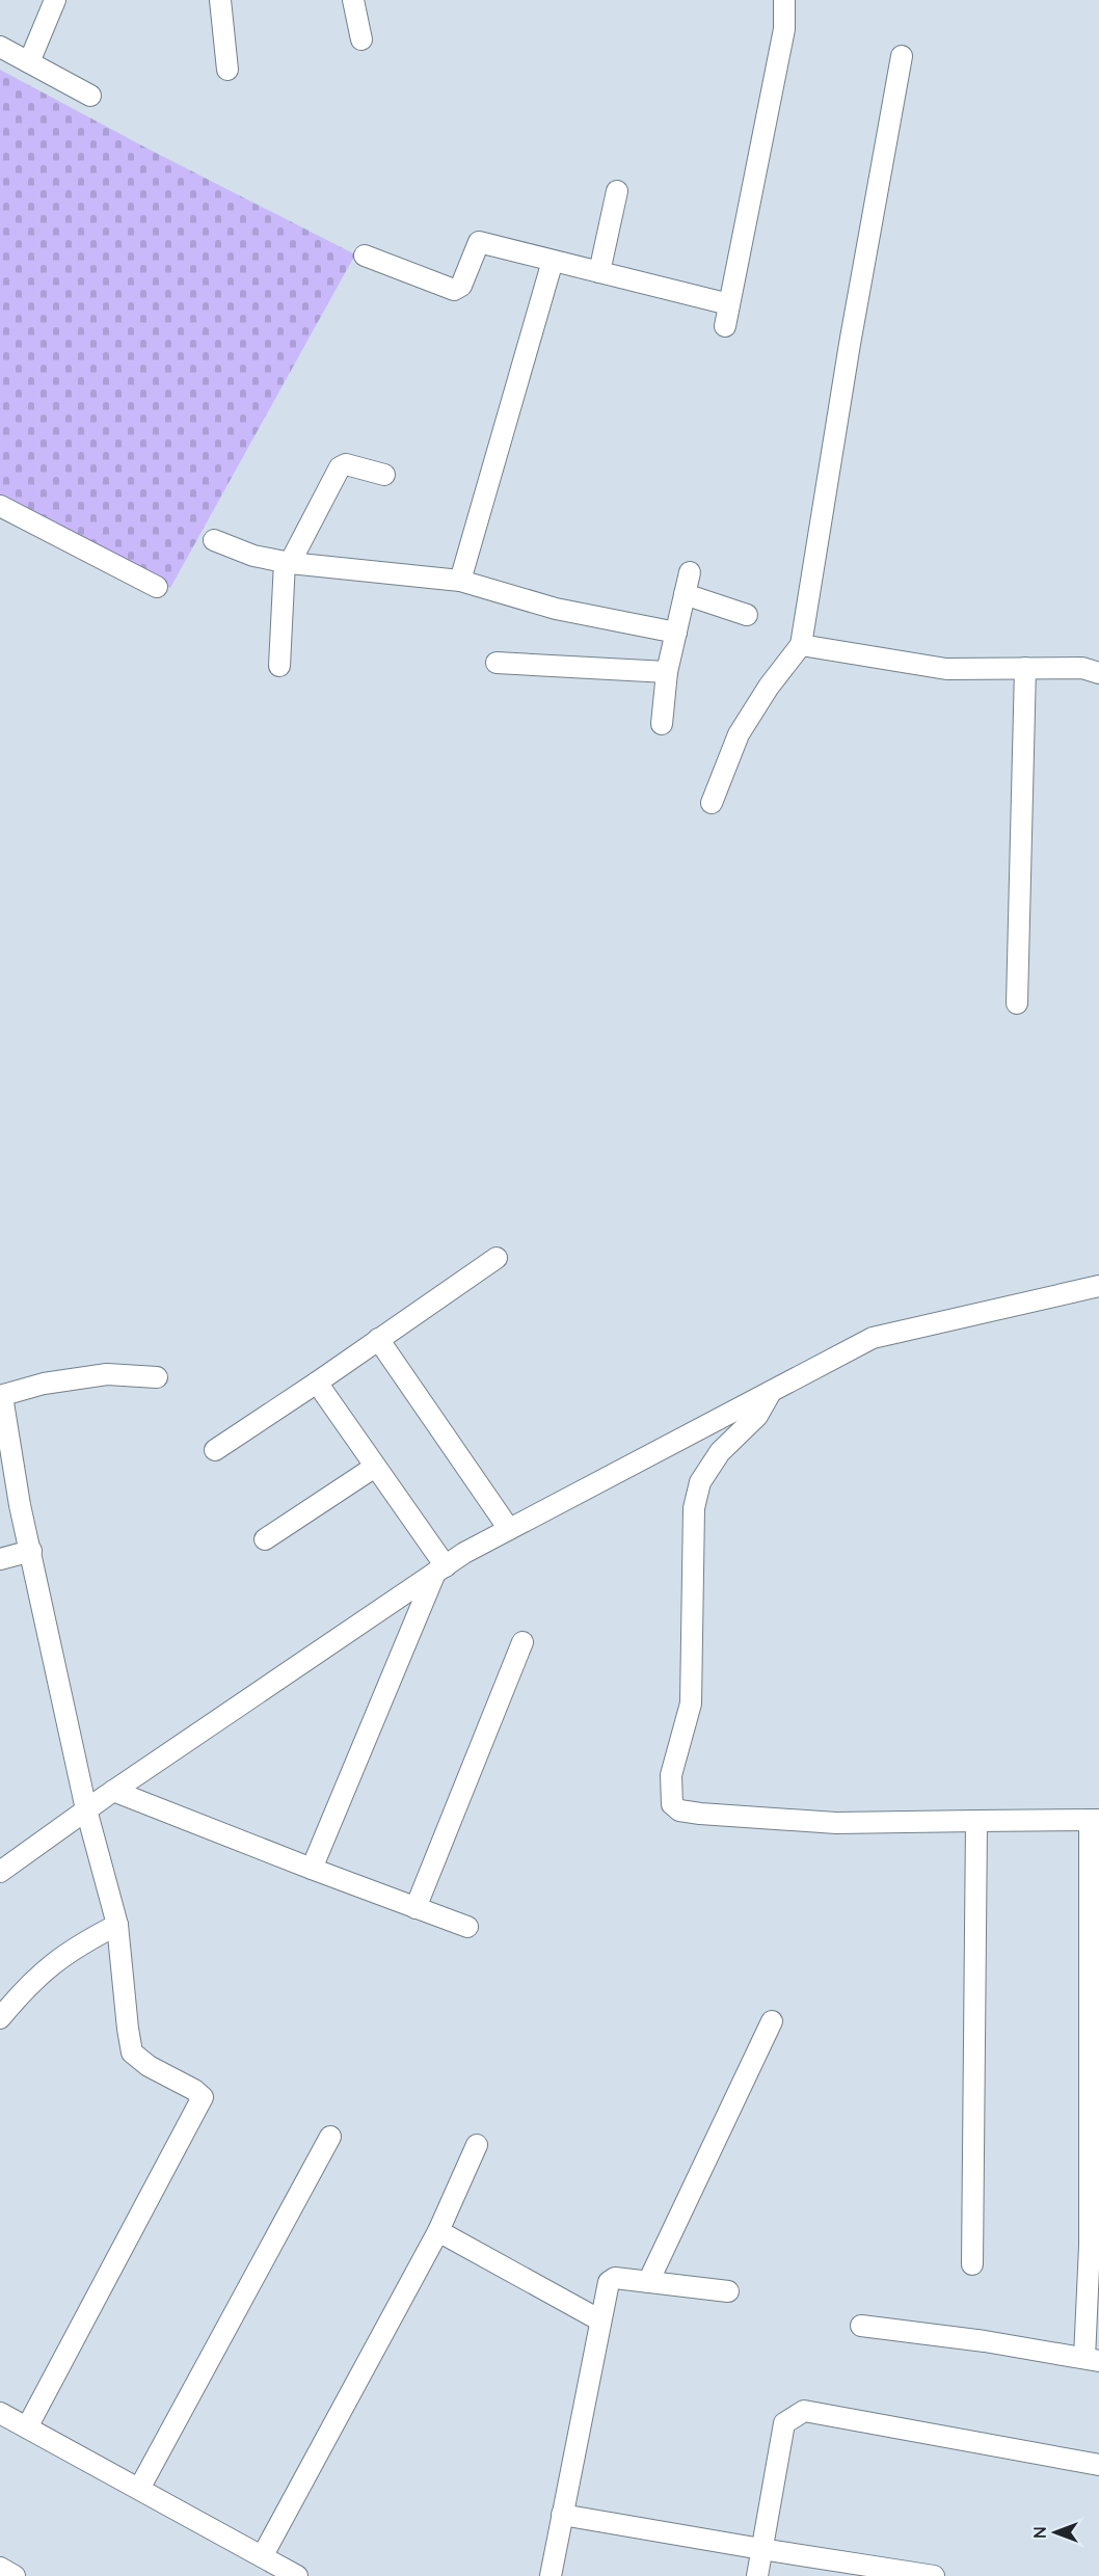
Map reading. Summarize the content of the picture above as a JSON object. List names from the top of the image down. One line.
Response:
{"north":"left"}
